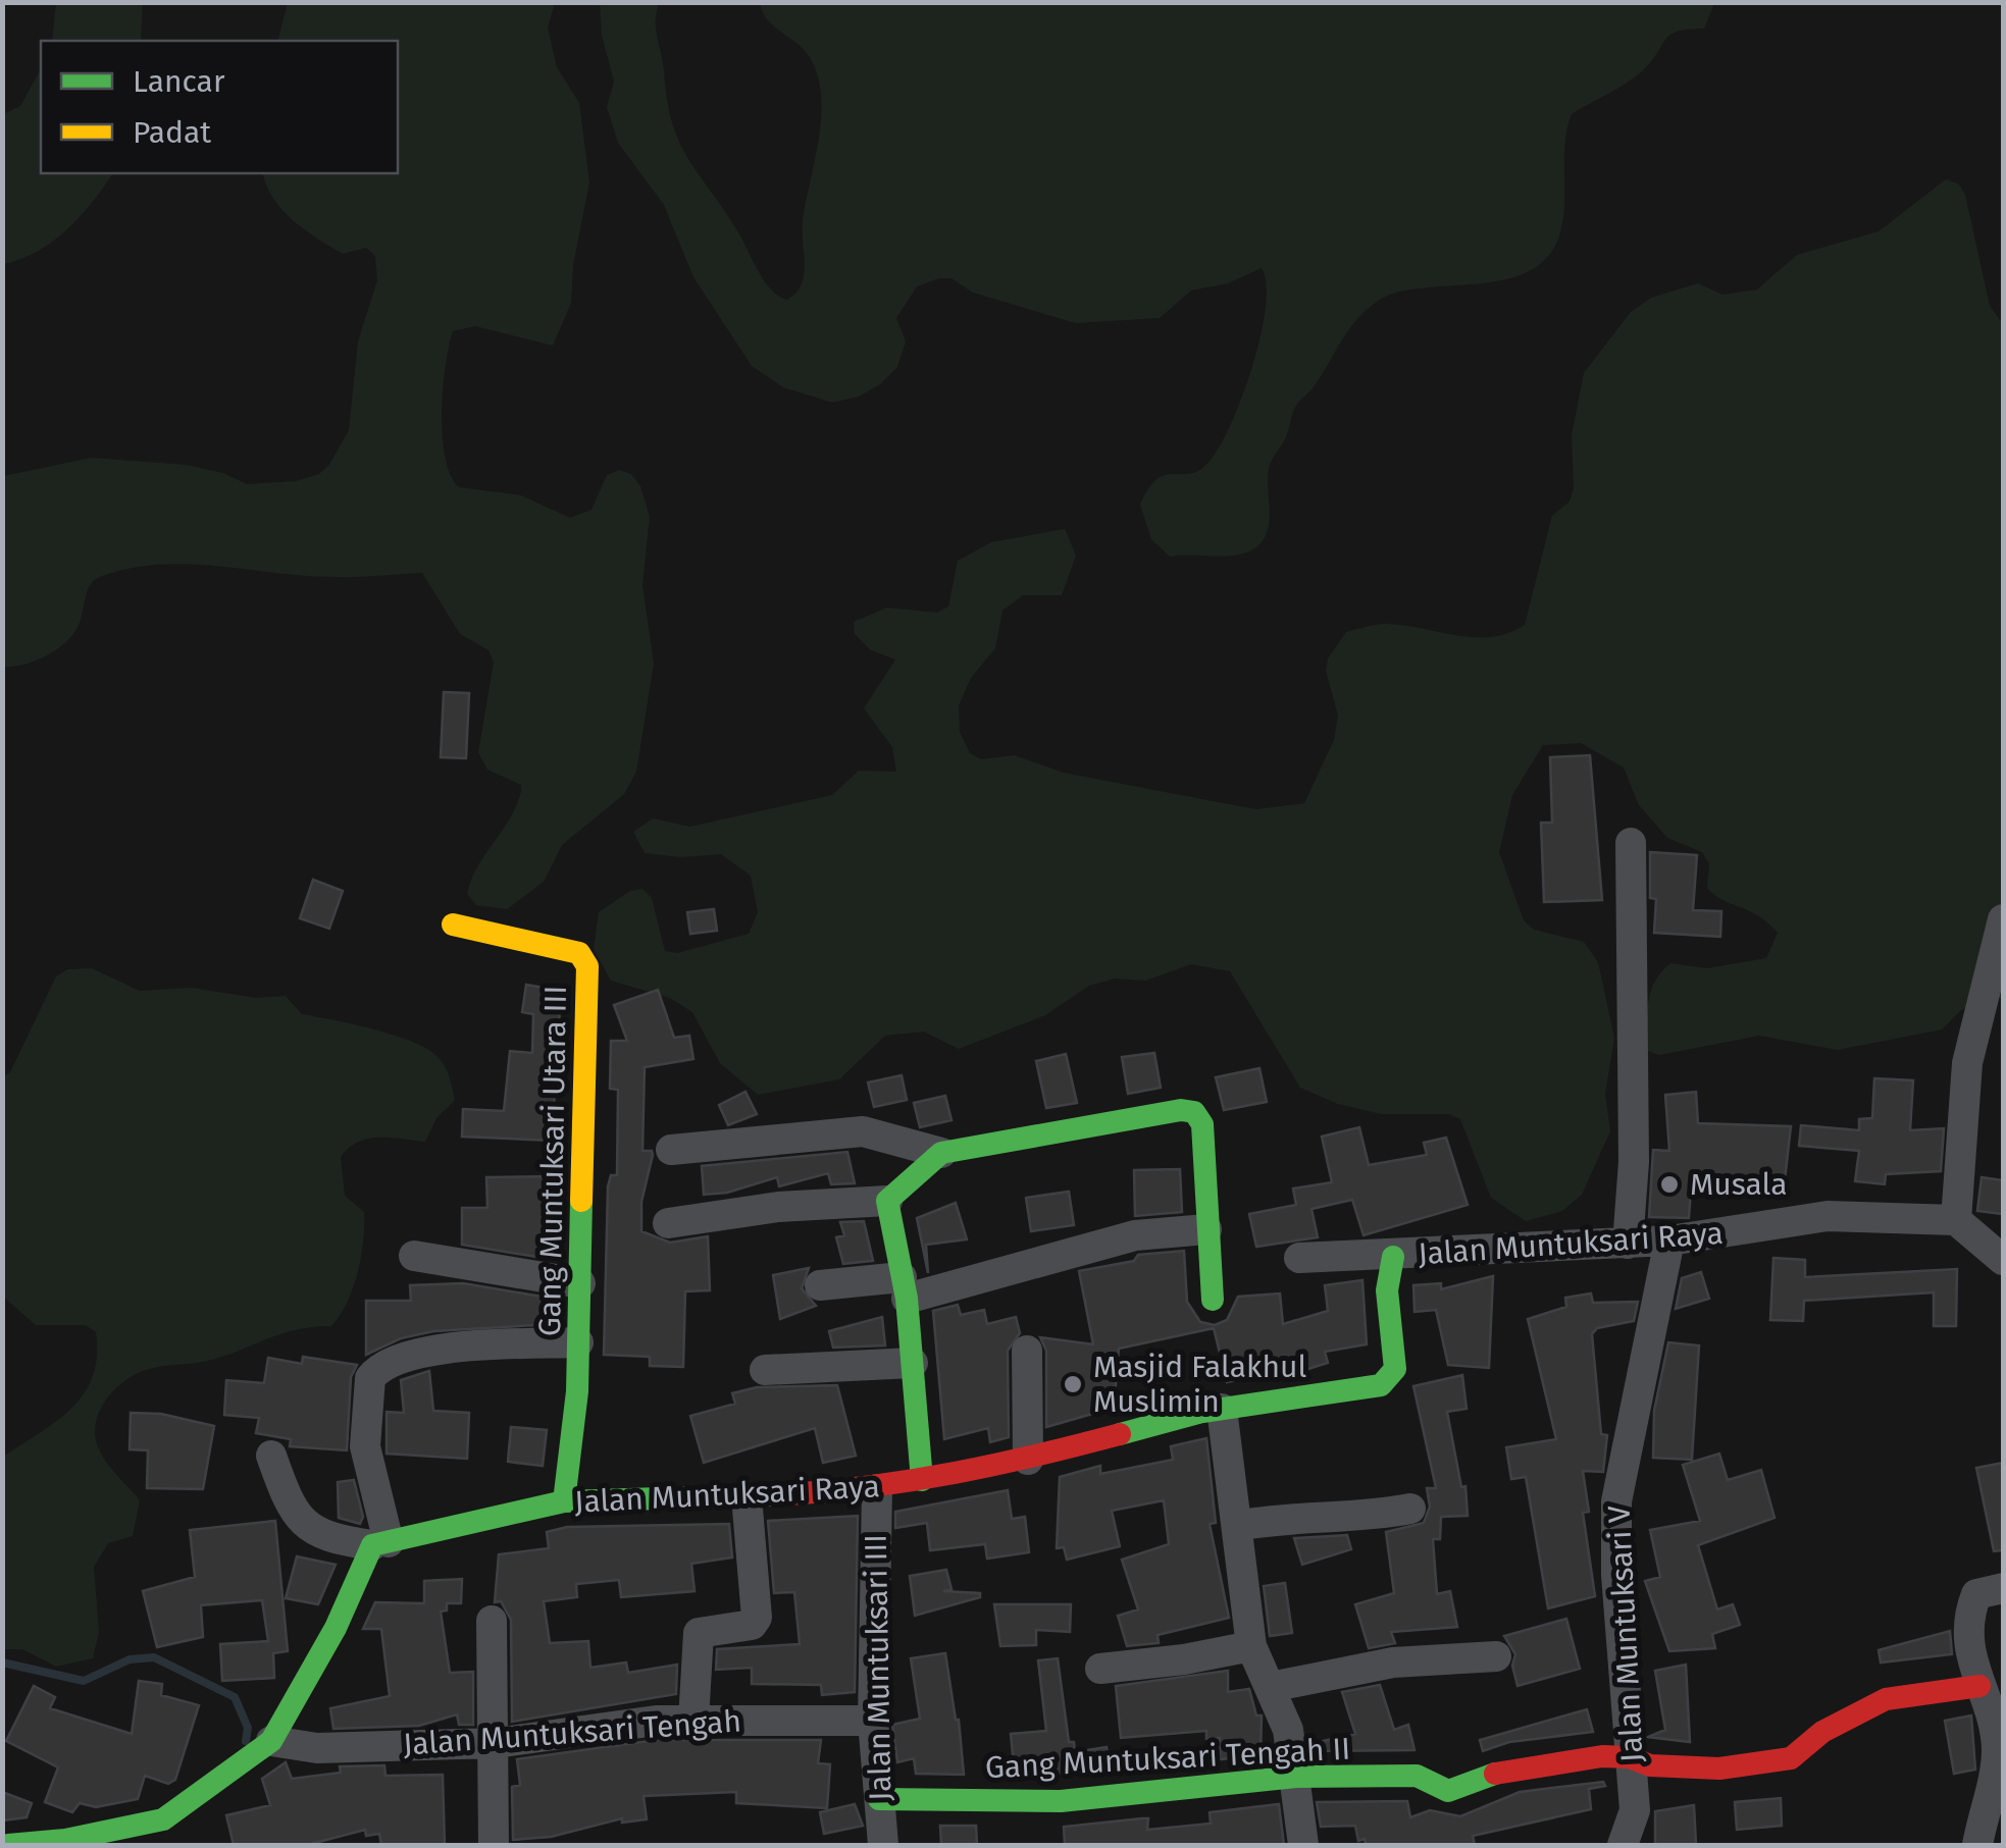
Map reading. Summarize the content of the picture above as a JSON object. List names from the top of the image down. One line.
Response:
{"streets":{"street":["Gang Muntuksari Utara III","Jalan Muntuksari Raya","Jalan Muntuksari V","Jalan Muntuksari III","Jalan Muntuksari Tengah","Gang Muntuksari Tengah II"]},"crossings":[["Gang Muntuksari Utara III","Jalan Muntuksari Raya"],["Jalan Muntuksari Raya","Jalan Muntuksari V"],["Jalan Muntuksari Raya","Jalan Muntuksari III"],["Jalan Muntuksari V","Gang Muntuksari Tengah II"],["Jalan Muntuksari III","Jalan Muntuksari Tengah"],["Jalan Muntuksari III","Gang Muntuksari Tengah II"]],"places":["Musala","Masjid Falakhul Muslimin"],"legend":["Lancar","Padat"]}
